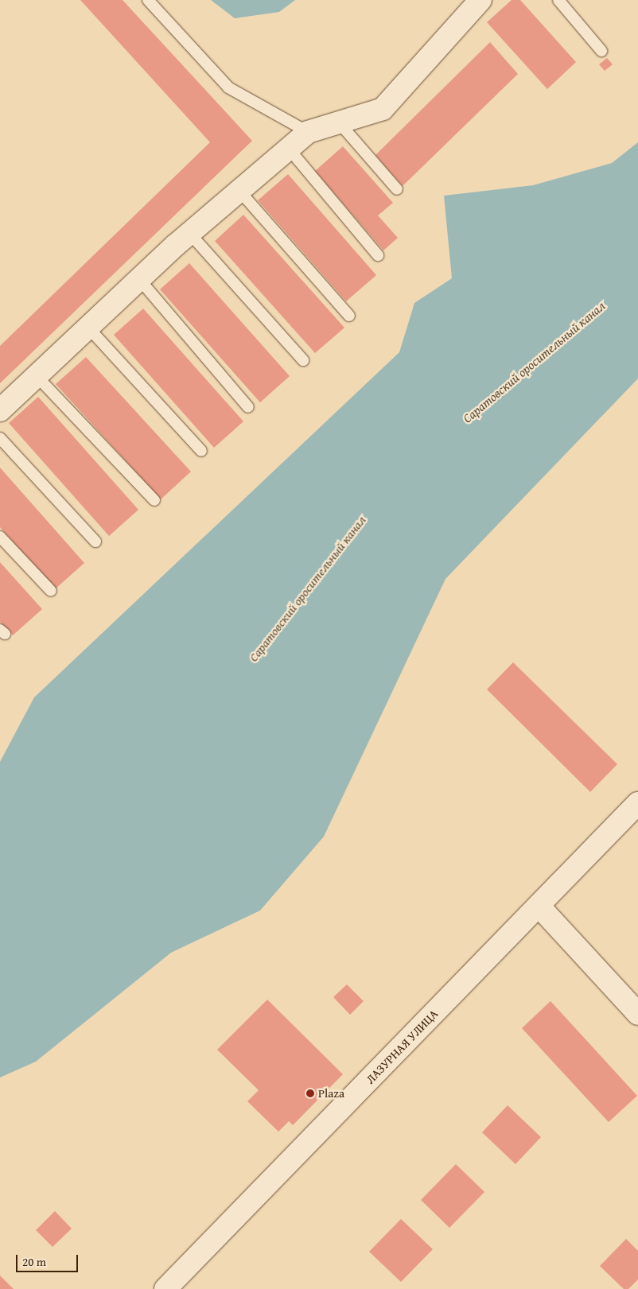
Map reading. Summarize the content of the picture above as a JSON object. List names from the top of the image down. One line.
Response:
{"streets":{"street":["ЛАЗУРНАЯ УЛИЦА"]},"water":["Саратовский оросительный канал"],"places":["Plaza"],"scale_bar":"20 m"}
